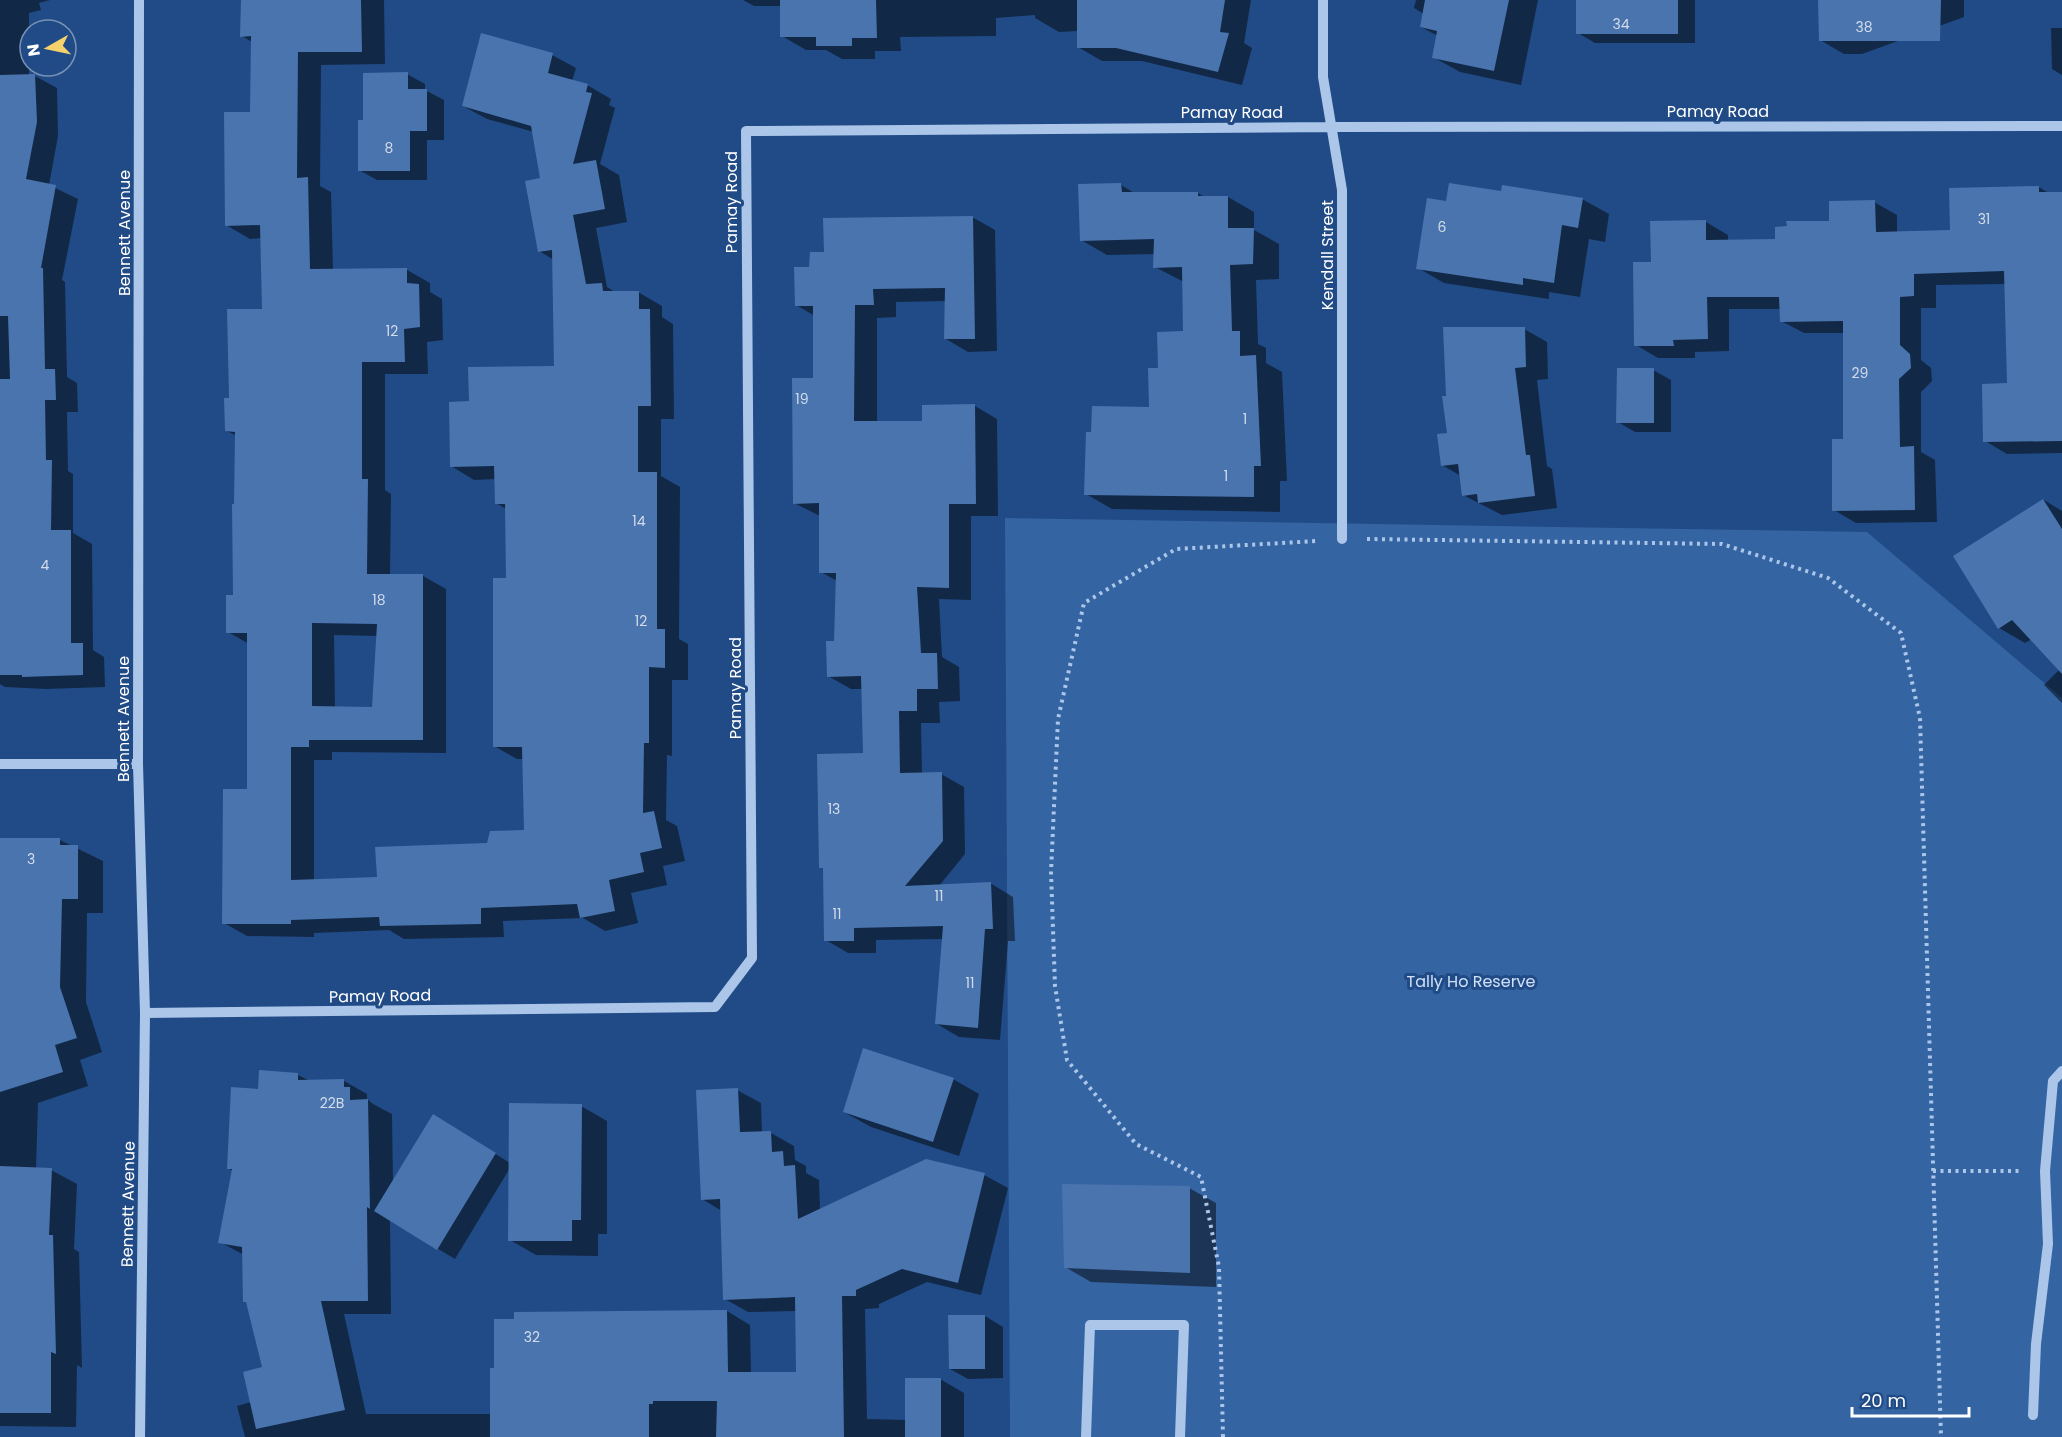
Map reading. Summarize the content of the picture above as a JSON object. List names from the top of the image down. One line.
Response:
{"streets":{"street":["Pamay Road","Bennett Avenue","Kendall Street"]},"crossings":[["Pamay Road","Bennett Avenue"],["Pamay Road","Kendall Street"]],"parks":["Tally Ho Reserve"],"house_numbers":["34","38","8","31","6","12","29","19","1","1","14","4","18","12","13","3","11","11","11","22B","32"],"scale_bar":"20 m","north":"left"}
